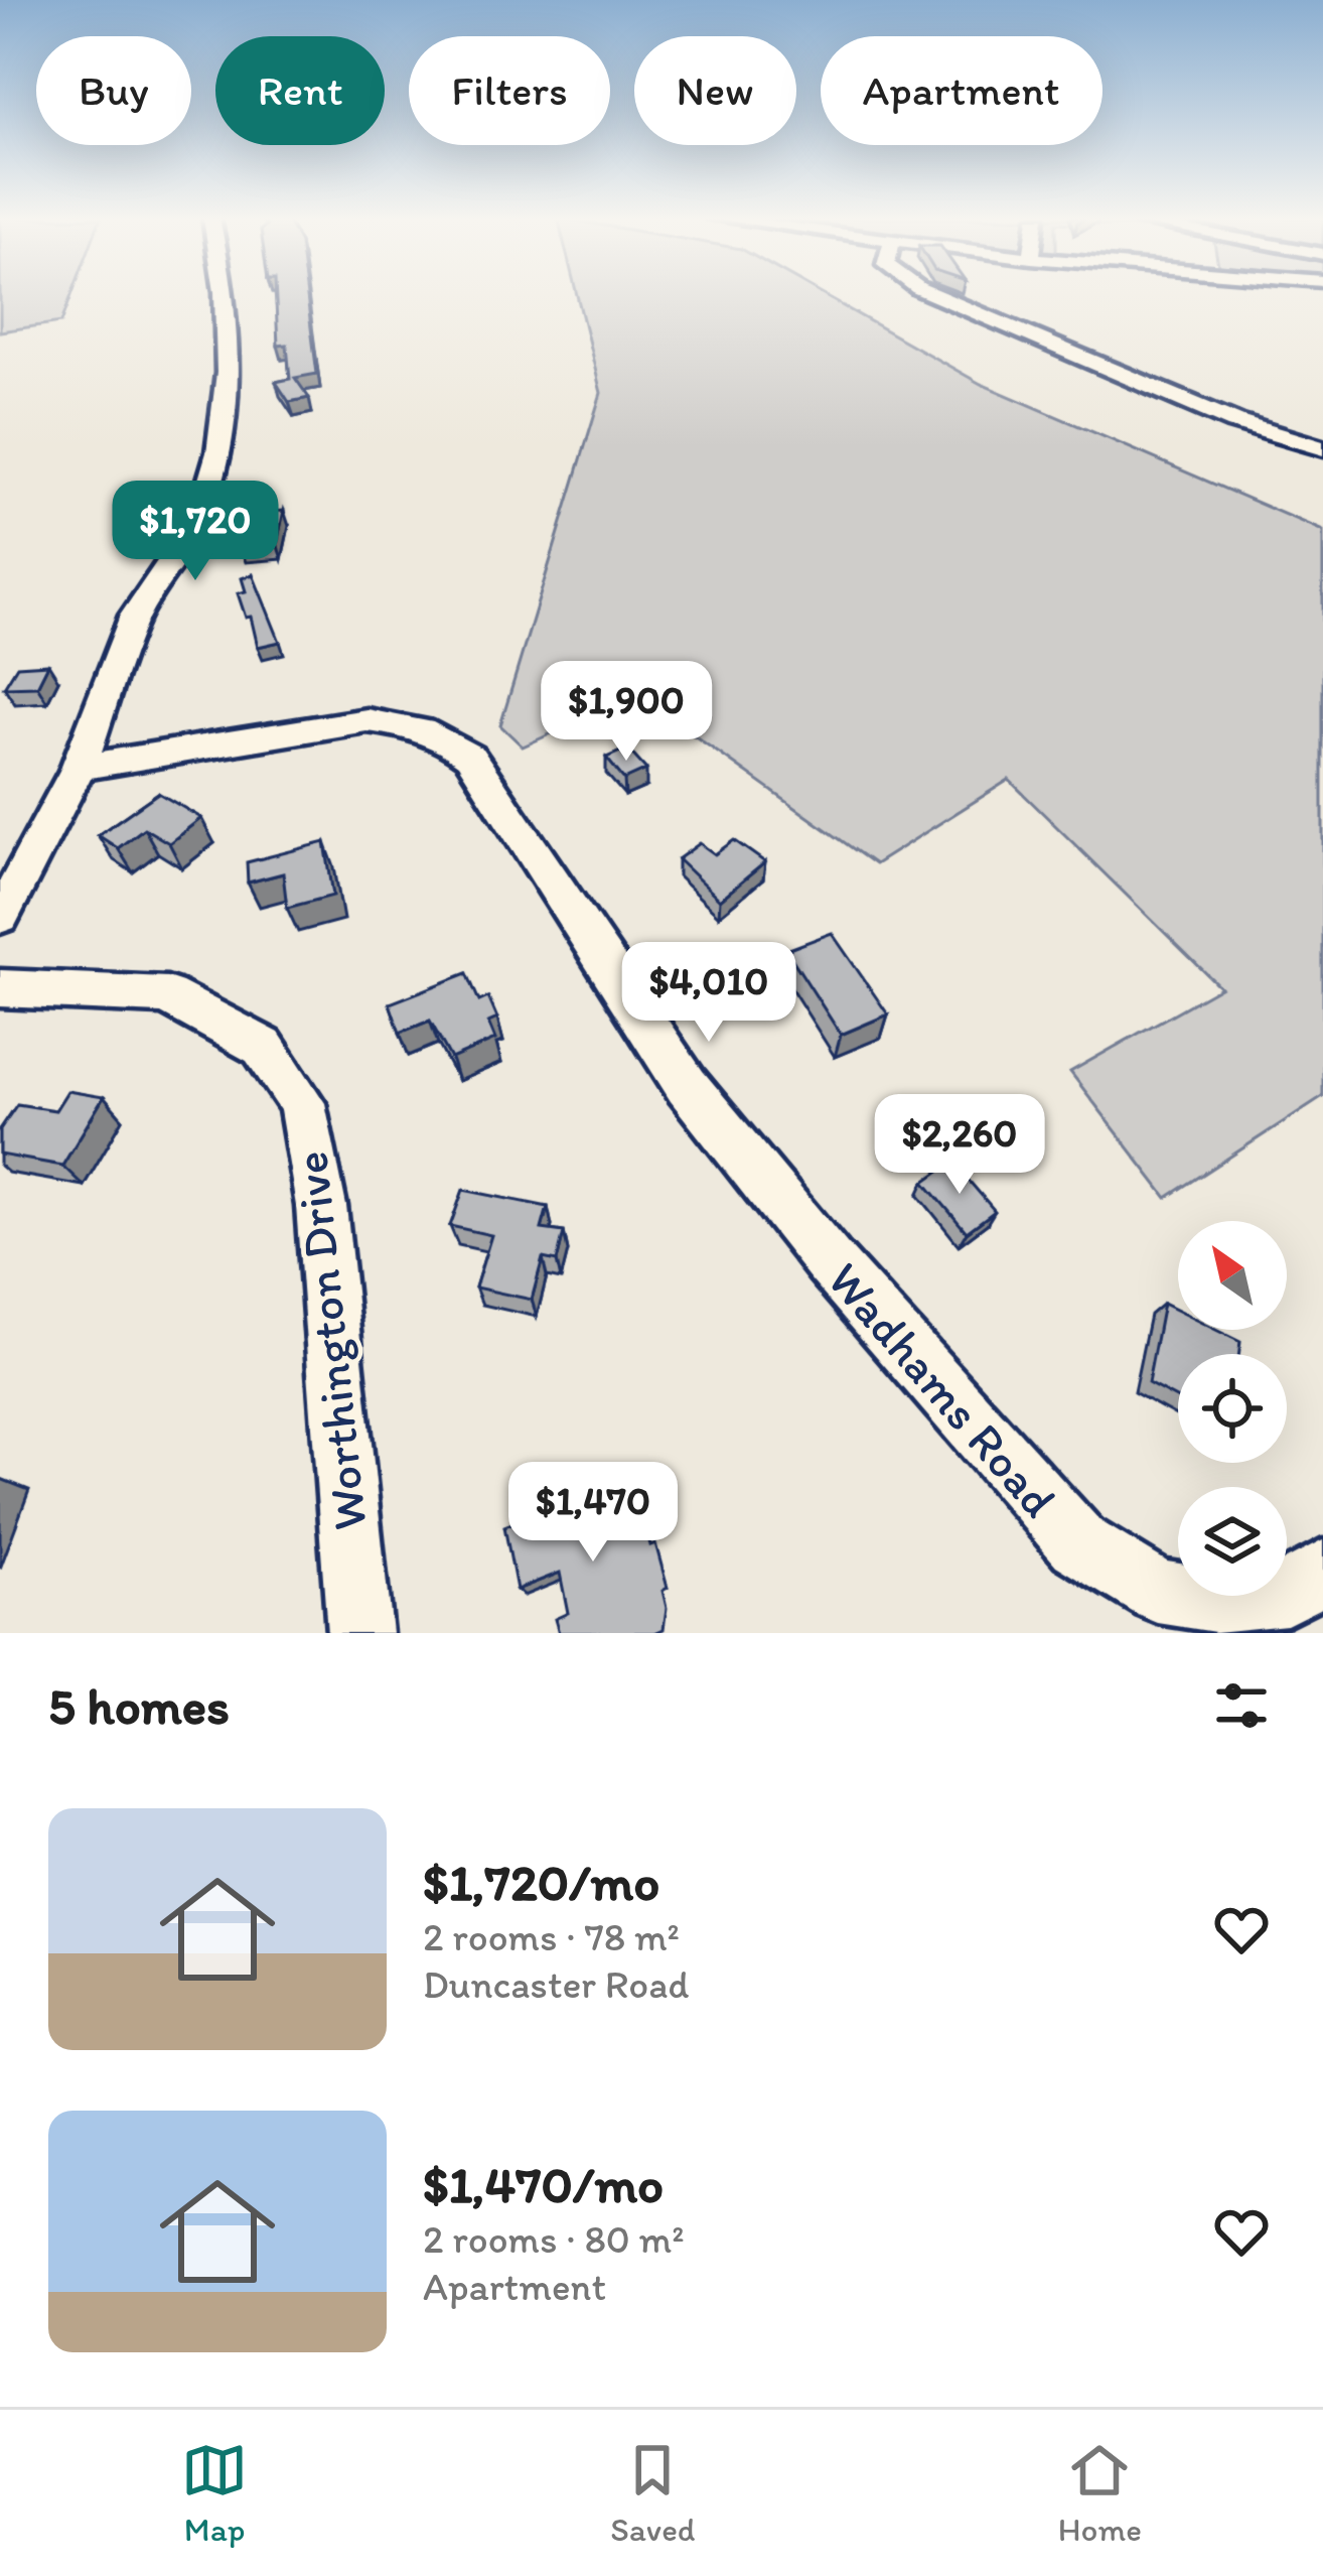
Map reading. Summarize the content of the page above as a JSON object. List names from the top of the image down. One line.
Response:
{"streets":{"street":["Worthington Drive","Wadhams Road"]},"north":"top left","page":{"chip":["Buy","Rent","Filters","New","Apartment"],"price":["$1,720","$1,900","$4,010","$2,260","$1,470"],"heading":"5 homes","list":[{"name":"$1,720/mo","note":"2 rooms · 78 m² · Duncaster Road"},{"name":"$1,470/mo","note":"2 rooms · 80 m² · Apartment"}],"tabs":["Map","Saved","Home"]}}
